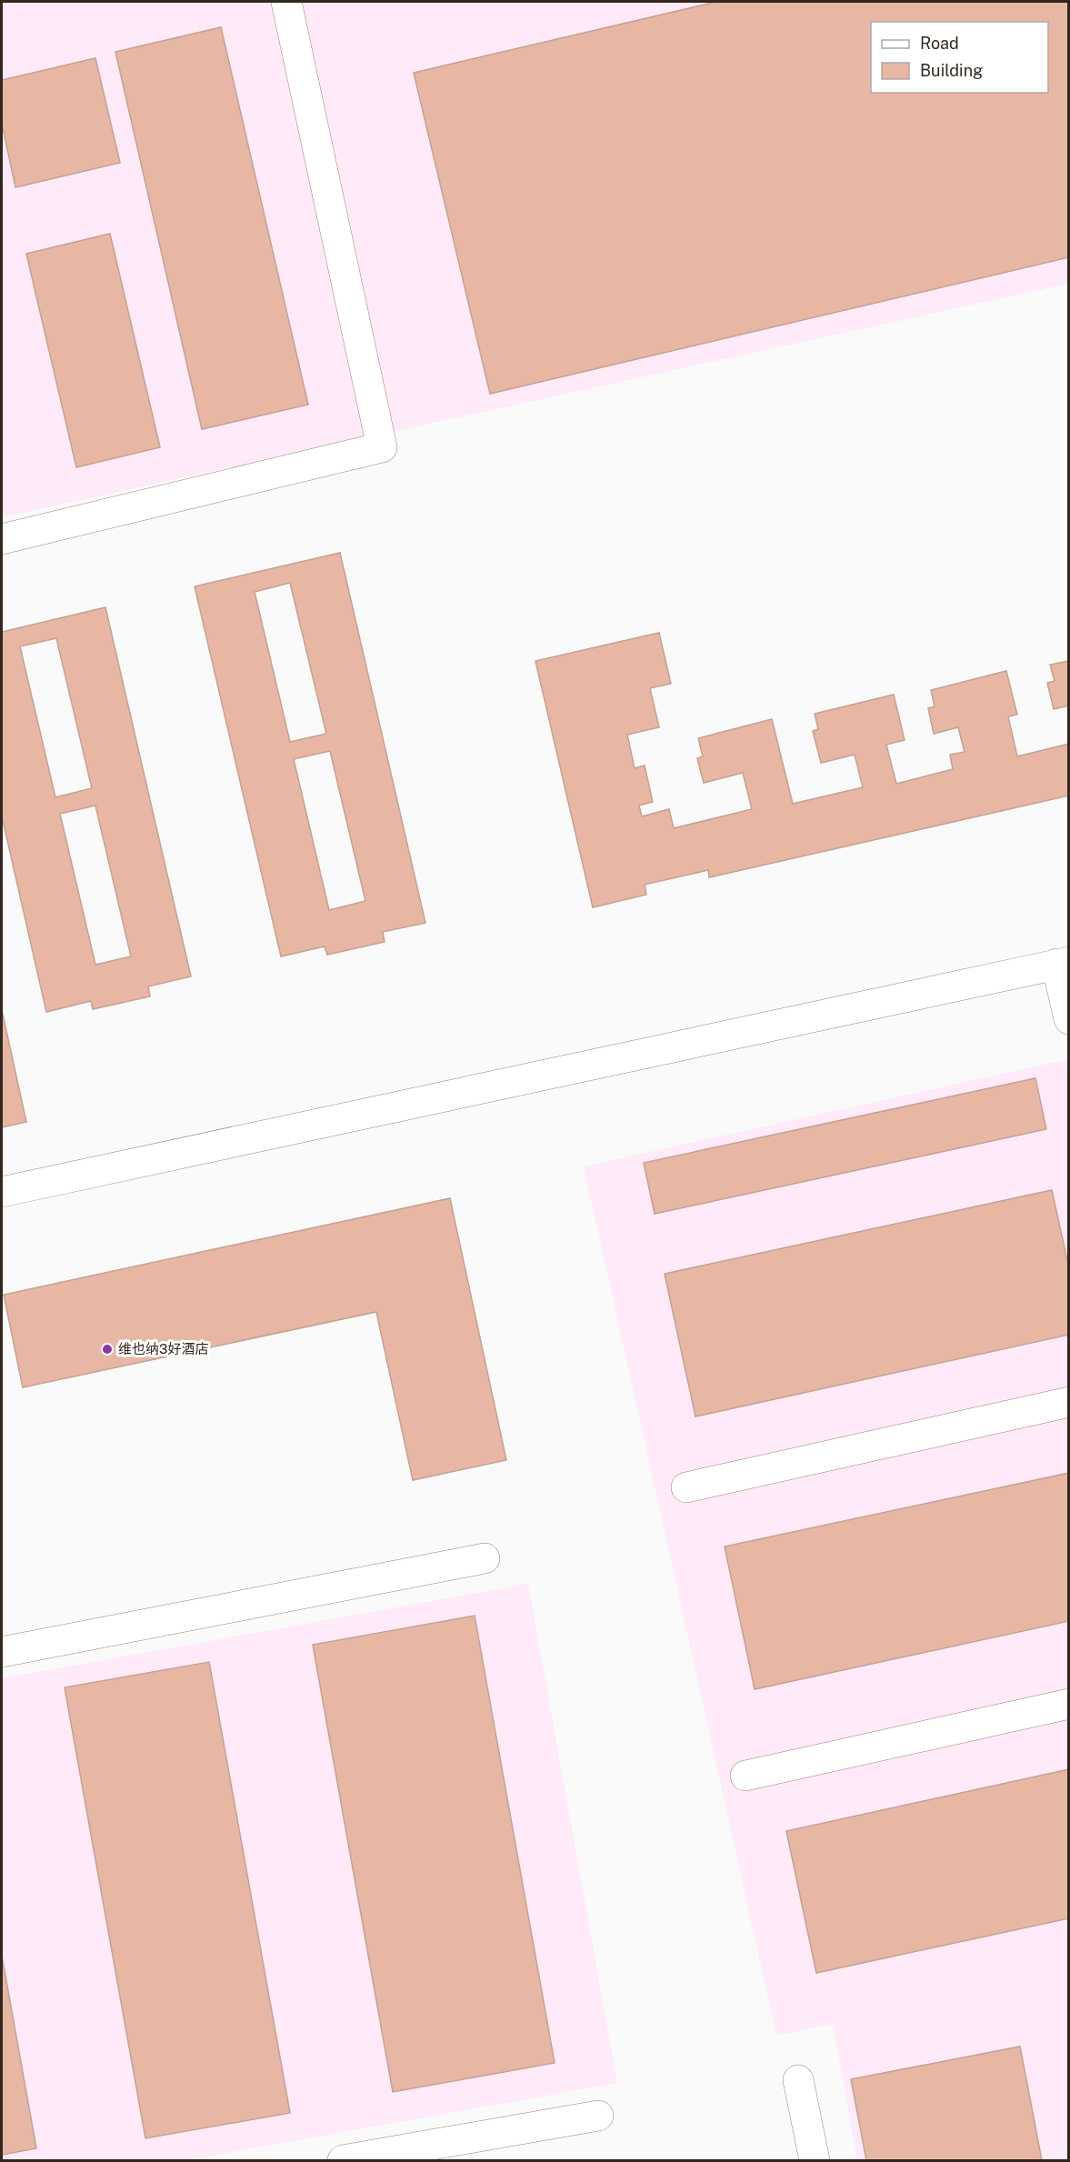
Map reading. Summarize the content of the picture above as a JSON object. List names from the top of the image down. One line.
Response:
{"places":["维也纳3好酒店"],"legend":["Road","Building"]}
